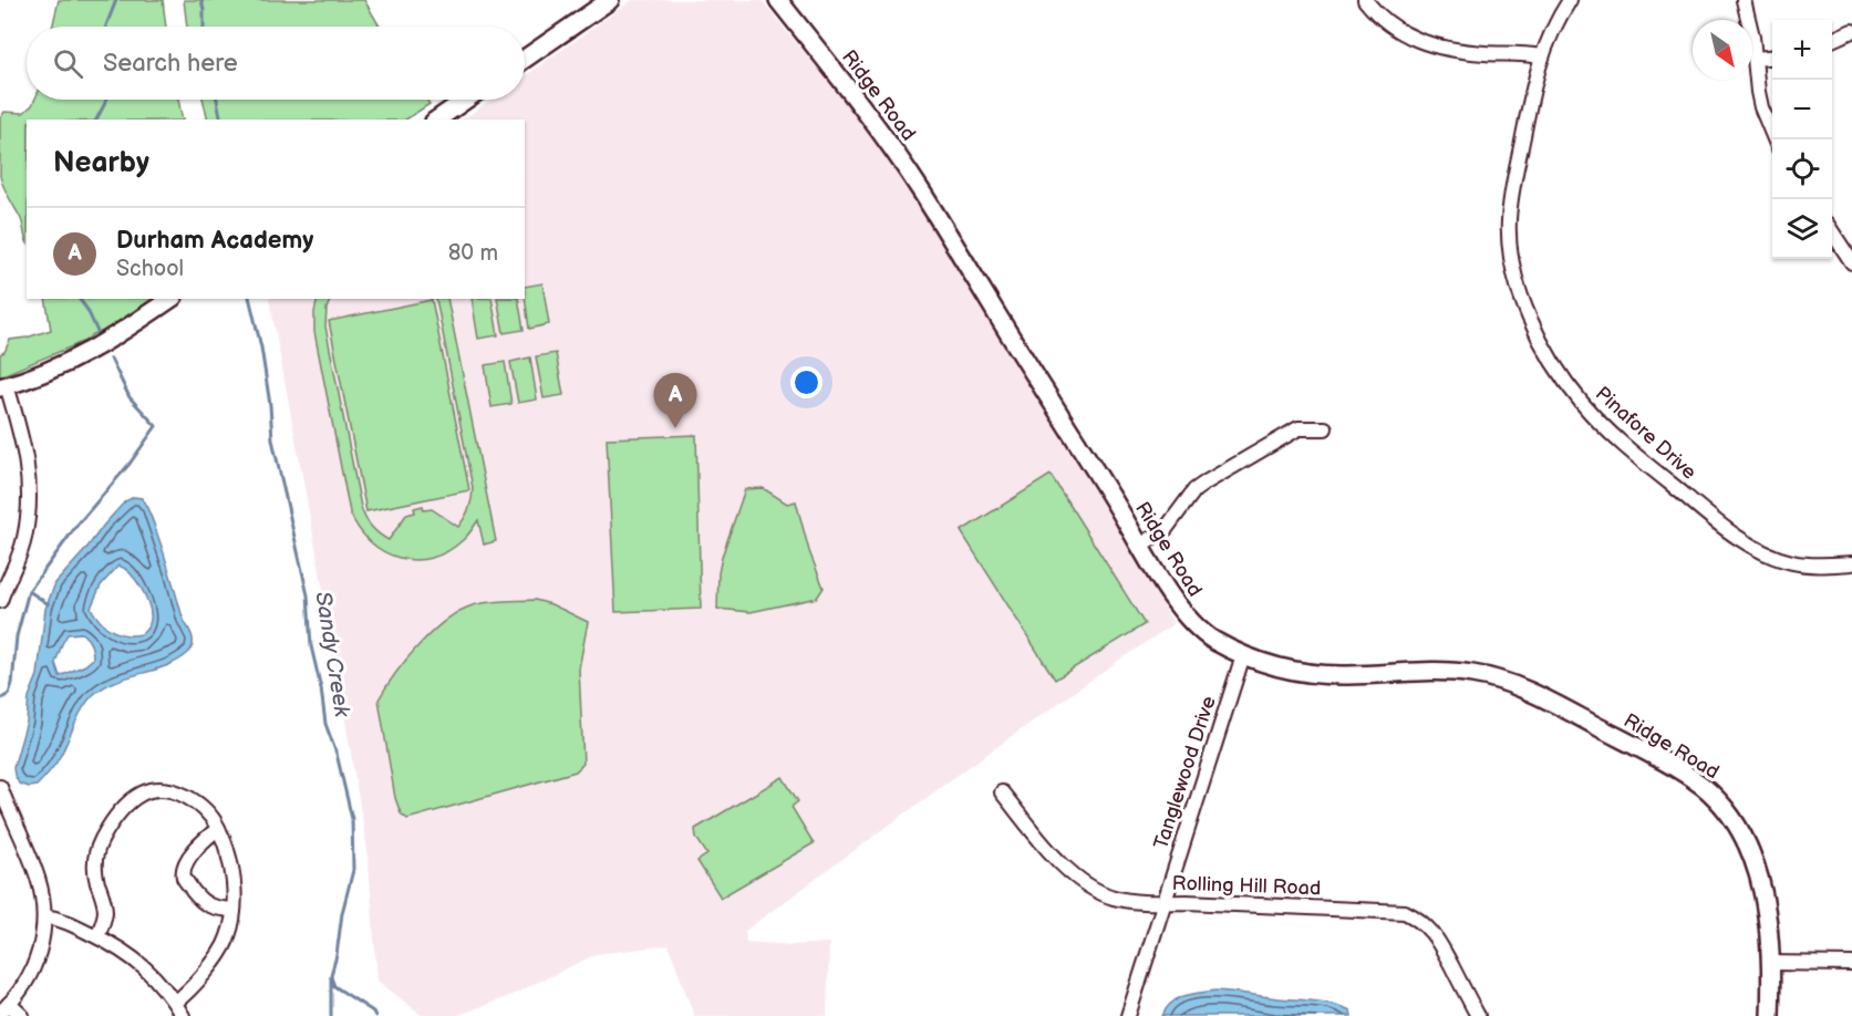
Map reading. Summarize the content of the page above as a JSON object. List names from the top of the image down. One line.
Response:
{"streets":{"street":["Ridge Road","Pinafore Drive","Tanglewood Drive","Rolling Hill Road"]},"crossings":[["Ridge Road","Tanglewood Drive"],["Tanglewood Drive","Rolling Hill Road"]],"water":["Sandy Creek"],"north":"bottom right","page":{"map_buttons":["+","−"],"search":"Search here","heading":"Nearby","list":[{"mark":"A","name":"Durham Academy","note":"School","value":"80 m"}],"pins":"A"}}
